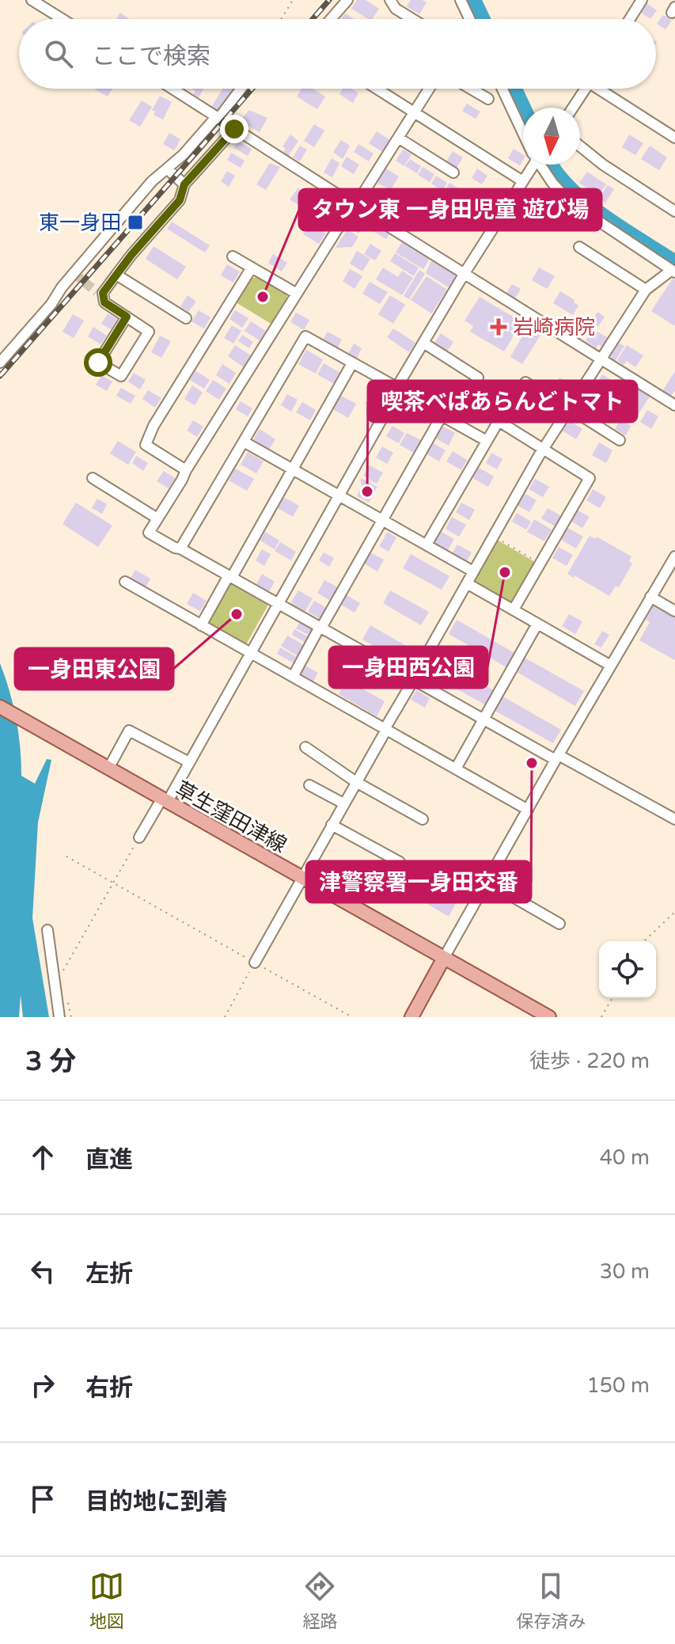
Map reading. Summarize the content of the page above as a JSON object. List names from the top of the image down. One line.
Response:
{"streets":{"main road":["草生窪田津線"]},"places":{"transit":["東一身田"],"other":["タウン東 一身田児童 遊び場","喫茶べぱあらんどトマト","一身田西公園","一身田東公園","津警察署一身田交番"],"health":["岩崎病院"]},"north":"bottom","page":{"search":"ここで検索","heading":["3 分","徒歩 · 220 m"],"list":[["直進","40 m"],["左折","30 m"],["右折","150 m"],"目的地に到着"],"nav":["地図","経路","保存済み"]}}
